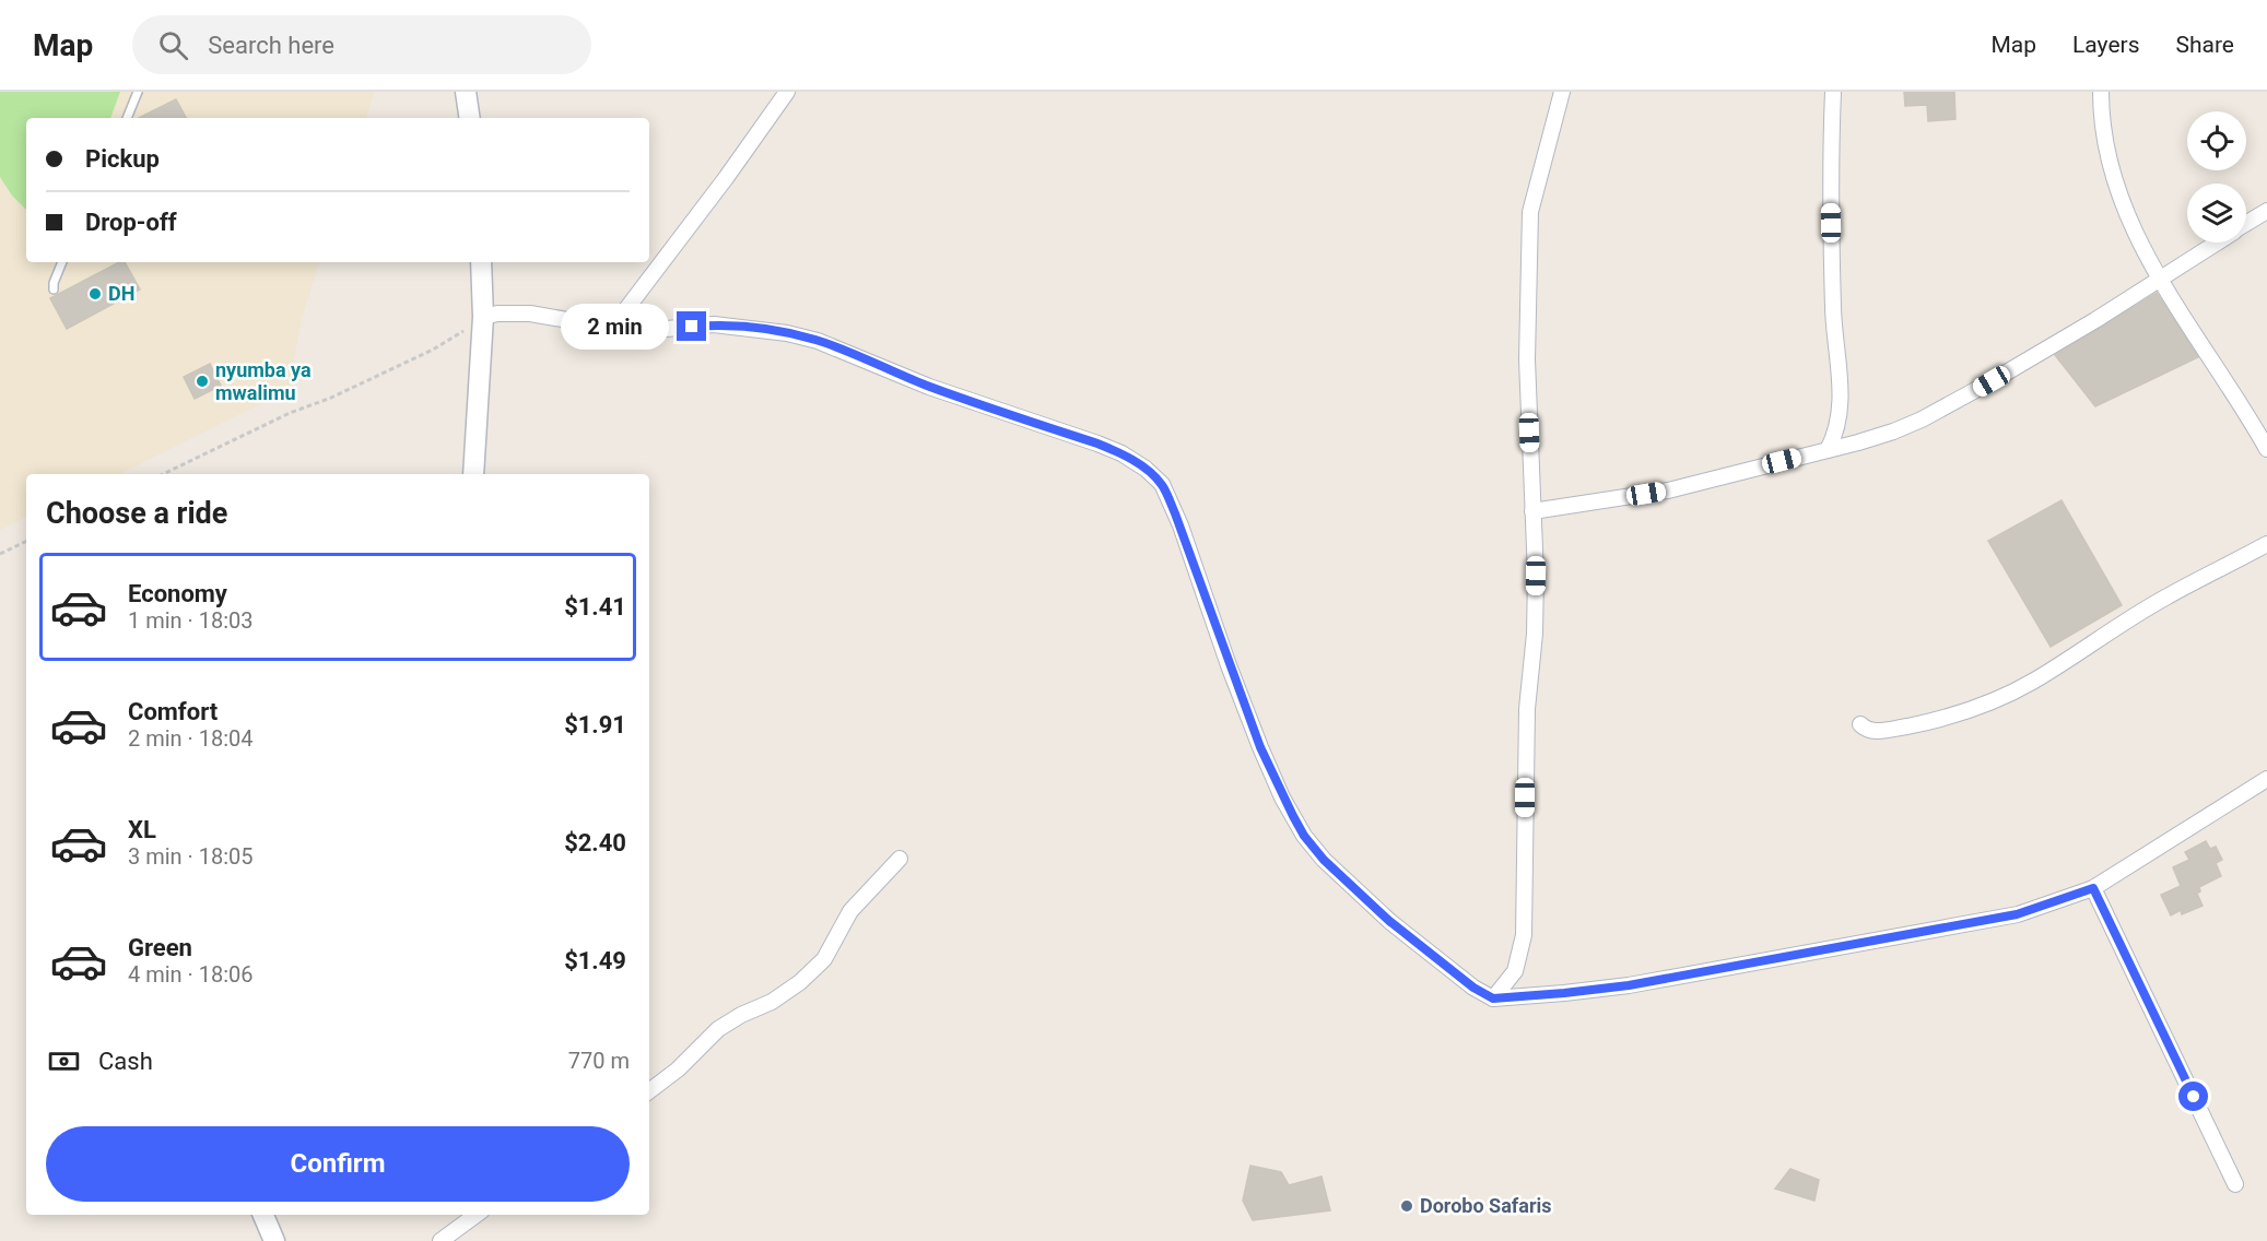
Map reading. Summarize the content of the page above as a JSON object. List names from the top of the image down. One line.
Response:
{"places":["DH","nyumba ya mwalimu","Dorobo Safaris"],"page":{"header":"Map","search":"Search here","nav":["Map","Layers","Share"],"banner":["Pickup","Drop-off"],"bubble":"2 min","heading":"Choose a ride","list":[{"name":"Economy","note":"1 min · 18:03","value":"$1.41"},{"name":"Comfort","note":"2 min · 18:04","value":"$1.91"},{"name":"XL","note":"3 min · 18:05","value":"$2.40"},{"name":"Green","note":"4 min · 18:06","value":"$1.49"}],"pay":["Cash","770 m"],"buttons":"Confirm"}}
